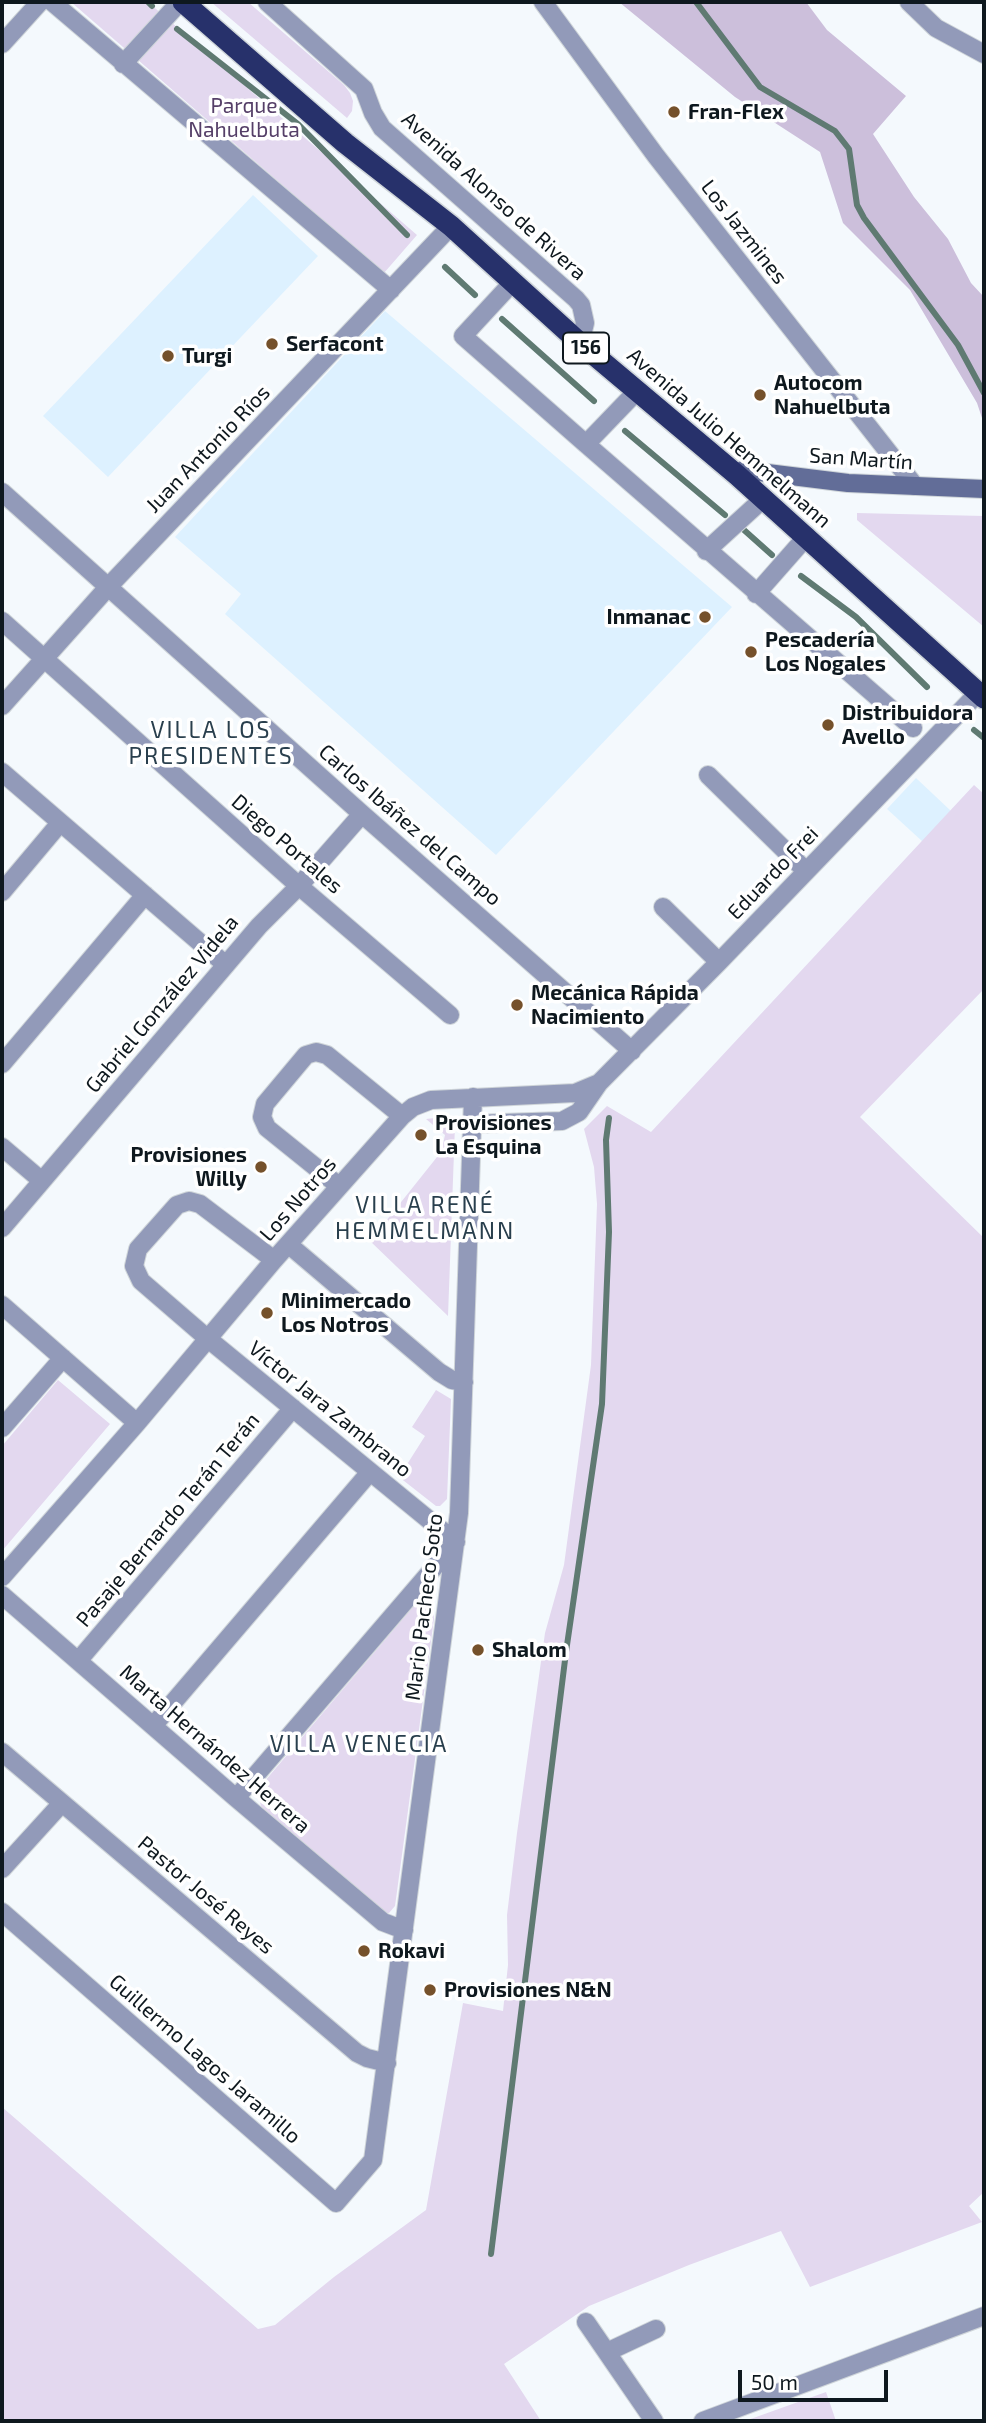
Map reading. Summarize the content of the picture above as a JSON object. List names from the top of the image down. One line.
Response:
{"streets":{"highway":["156","Avenida Julio Hemmelmann"],"street":["Avenida Alonso de Rivera","Los Jazmines","Juan Antonio Ríos","San Martín","Carlos Ibáñez del Campo","Diego Portales","Eduardo Frei","Gabriel González Videla","Los Notros","Víctor Jara Zambrano","Pasaje Bernardo Terán Terán","Mario Pacheco Soto","Marta Hernández Herrera","Pastor José Reyes","Guillermo Lagos Jaramillo"]},"crossings":[["Avenida Alonso de Rivera","Avenida Julio Hemmelmann"],["Los Jazmines","San Martín"],["Avenida Julio Hemmelmann","Juan Antonio Ríos"],["Avenida Julio Hemmelmann","San Martín"],["Avenida Julio Hemmelmann","Eduardo Frei"],["Juan Antonio Ríos","Carlos Ibáñez del Campo"],["Juan Antonio Ríos","Diego Portales"],["Carlos Ibáñez del Campo","Eduardo Frei"],["Carlos Ibáñez del Campo","Gabriel González Videla"],["Diego Portales","Gabriel González Videla"],["Eduardo Frei","Los Notros"],["Los Notros","Víctor Jara Zambrano"],["Los Notros","Mario Pacheco Soto"],["Víctor Jara Zambrano","Pasaje Bernardo Terán Terán"],["Víctor Jara Zambrano","Mario Pacheco Soto"],["Pasaje Bernardo Terán Terán","Marta Hernández Herrera"],["Mario Pacheco Soto","Marta Hernández Herrera"],["Mario Pacheco Soto","Pastor José Reyes"],["Mario Pacheco Soto","Guillermo Lagos Jaramillo"]],"districts":["VILLA LOS PRESIDENTES","VILLA RENÉ HEMMELMANN","VILLA VENECIA"],"parks":["Parque Nahuelbuta"],"places":["Fran-Flex","Serfacont","Turgi","Autocom Nahuelbuta","Inmanac","Pescadería Los Nogales","Distribuidora Avello","Mecánica Rápida Nacimiento","Provisiones La Esquina","Provisiones Willy","Minimercado Los Notros","Shalom","Rokavi","Provisiones N&N"],"scale_bar":"50 m"}
